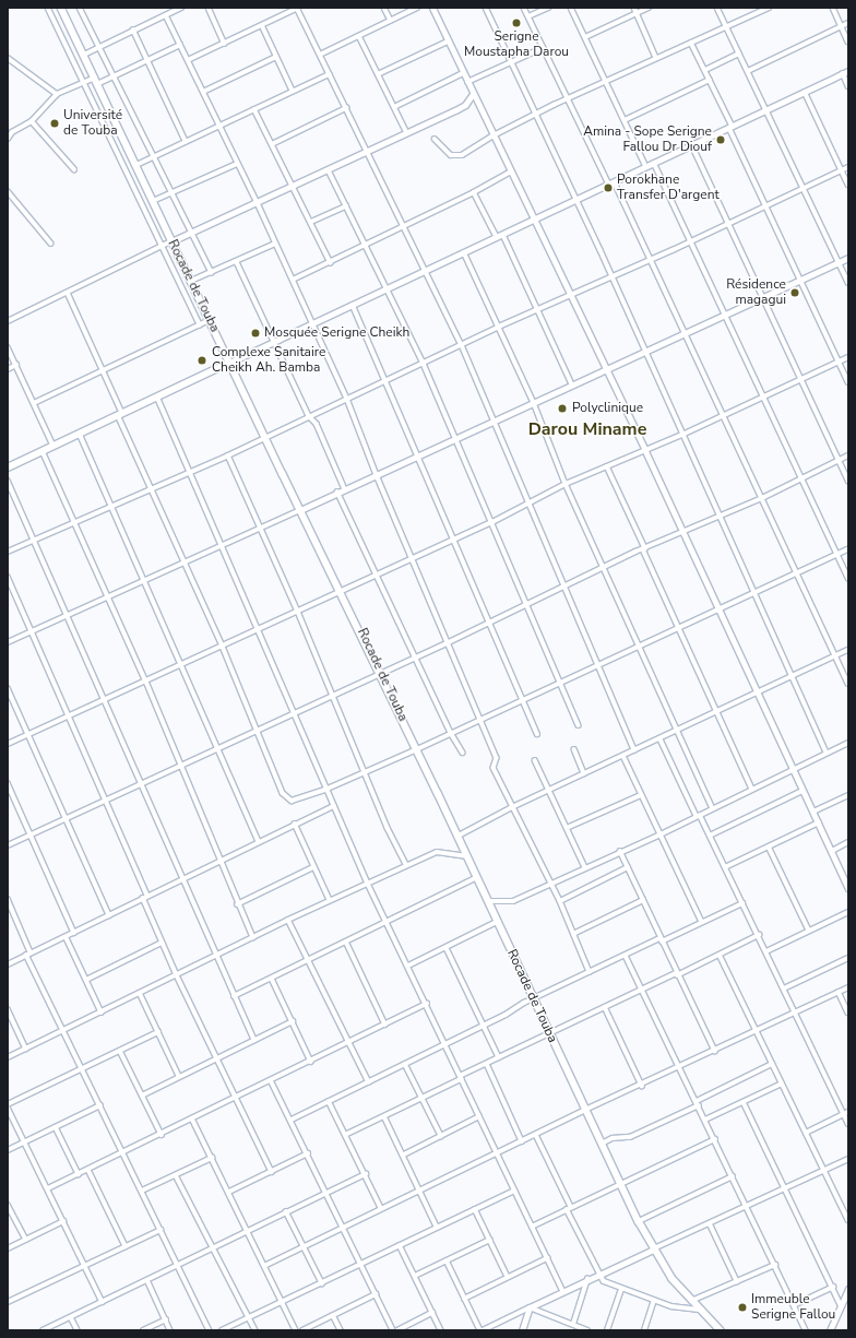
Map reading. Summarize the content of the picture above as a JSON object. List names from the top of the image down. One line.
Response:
{"streets":{"main road":["Rocade de Touba"]},"districts":["Darou Miname"],"places":["Serigne Moustapha Darou","Université de Touba","Amina - Sope Serigne Fallou Dr Diouf","Porokhane Transfer D'argent","Résidence magagui","Mosquée Serigne Cheikh","Complexe Sanitaire Cheikh Ah. Bamba","Polyclinique","Immeuble Serigne Fallou"]}
